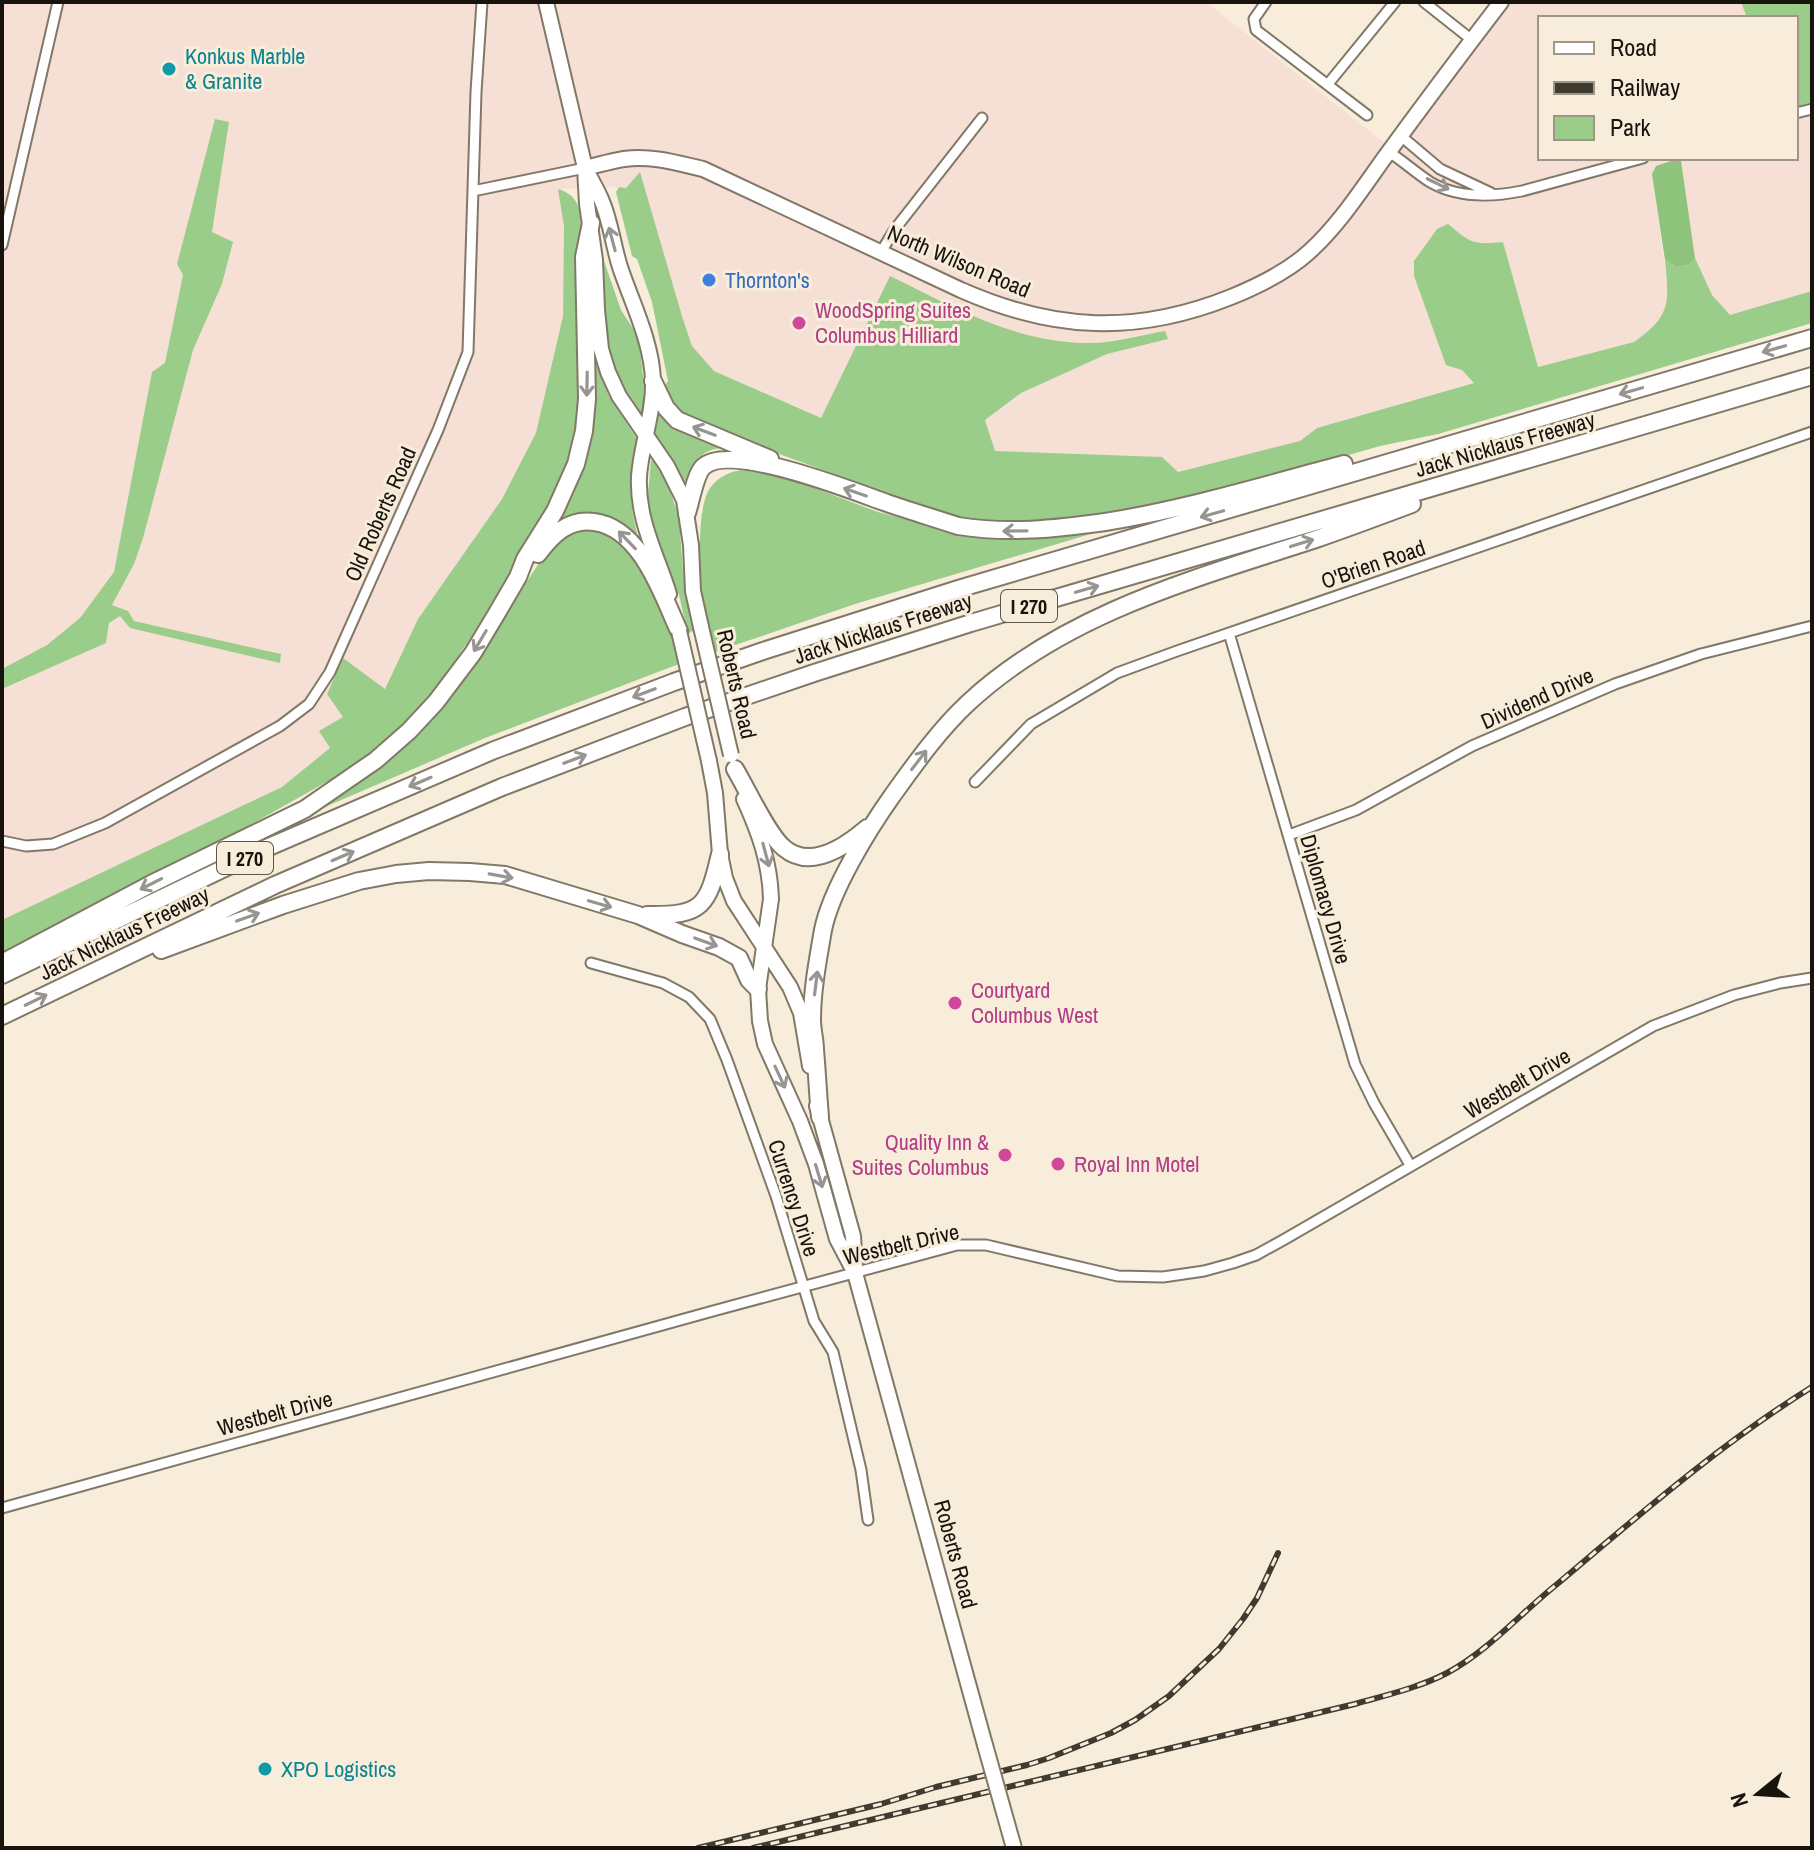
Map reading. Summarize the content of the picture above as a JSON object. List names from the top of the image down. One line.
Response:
{"streets":{"highway":["Jack Nicklaus Freeway","I 270"],"main road":["North Wilson Road","Roberts Road"],"street":["Old Roberts Road","O'Brien Road","Dividend Drive","Diplomacy Drive","Westbelt Drive","Currency Drive"]},"crossings":[["North Wilson Road","Old Roberts Road"],["North Wilson Road","Roberts Road"],["O'Brien Road","Diplomacy Drive"],["Roberts Road","Westbelt Drive"],["Dividend Drive","Diplomacy Drive"],["Diplomacy Drive","Westbelt Drive"],["Westbelt Drive","Currency Drive"]],"places":["Konkus Marble & Granite","Thornton's","WoodSpring Suites Columbus Hilliard","Courtyard Columbus West","Quality Inn & Suites Columbus","Royal Inn Motel","XPO Logistics"],"legend":["Road","Railway","Park"],"north":"left"}
